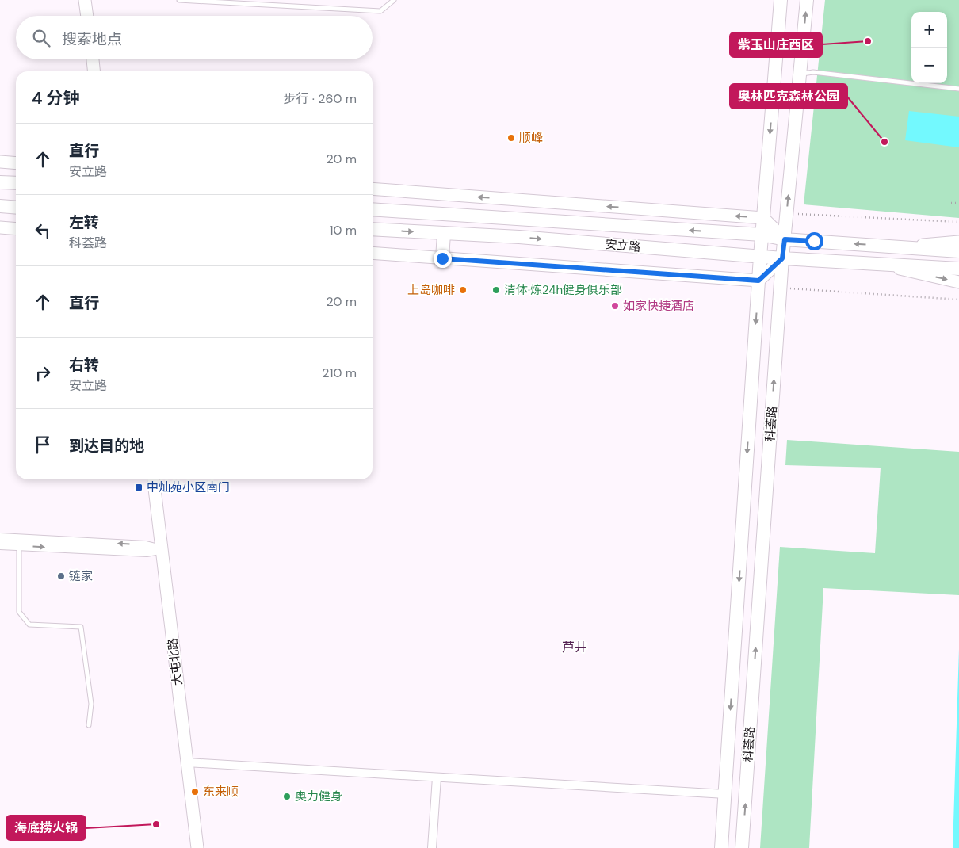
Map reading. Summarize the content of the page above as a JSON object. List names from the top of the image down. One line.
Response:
{"streets":{"main road":["安立路","科荟路"],"street":["大屯北路"]},"crossings":[["安立路","科荟路"]],"districts":["芦井"],"places":{"other":["紫玉山庄西区","顺峰","奥林匹克森林公园","上岛咖啡","清体·炼24h健身俱乐部","如家快捷酒店","链家","东来顺","奥力健身","海底捞火锅"],"transit":["中灿苑小区南门"]},"page":{"map_buttons":["+","−"],"search":"搜索地点","heading":["4 分钟","步行 · 260 m"],"list":[["直行","安立路","20 m"],["左转","科荟路","10 m"],["直行","20 m"],["右转","安立路","210 m"],"到达目的地"]}}
